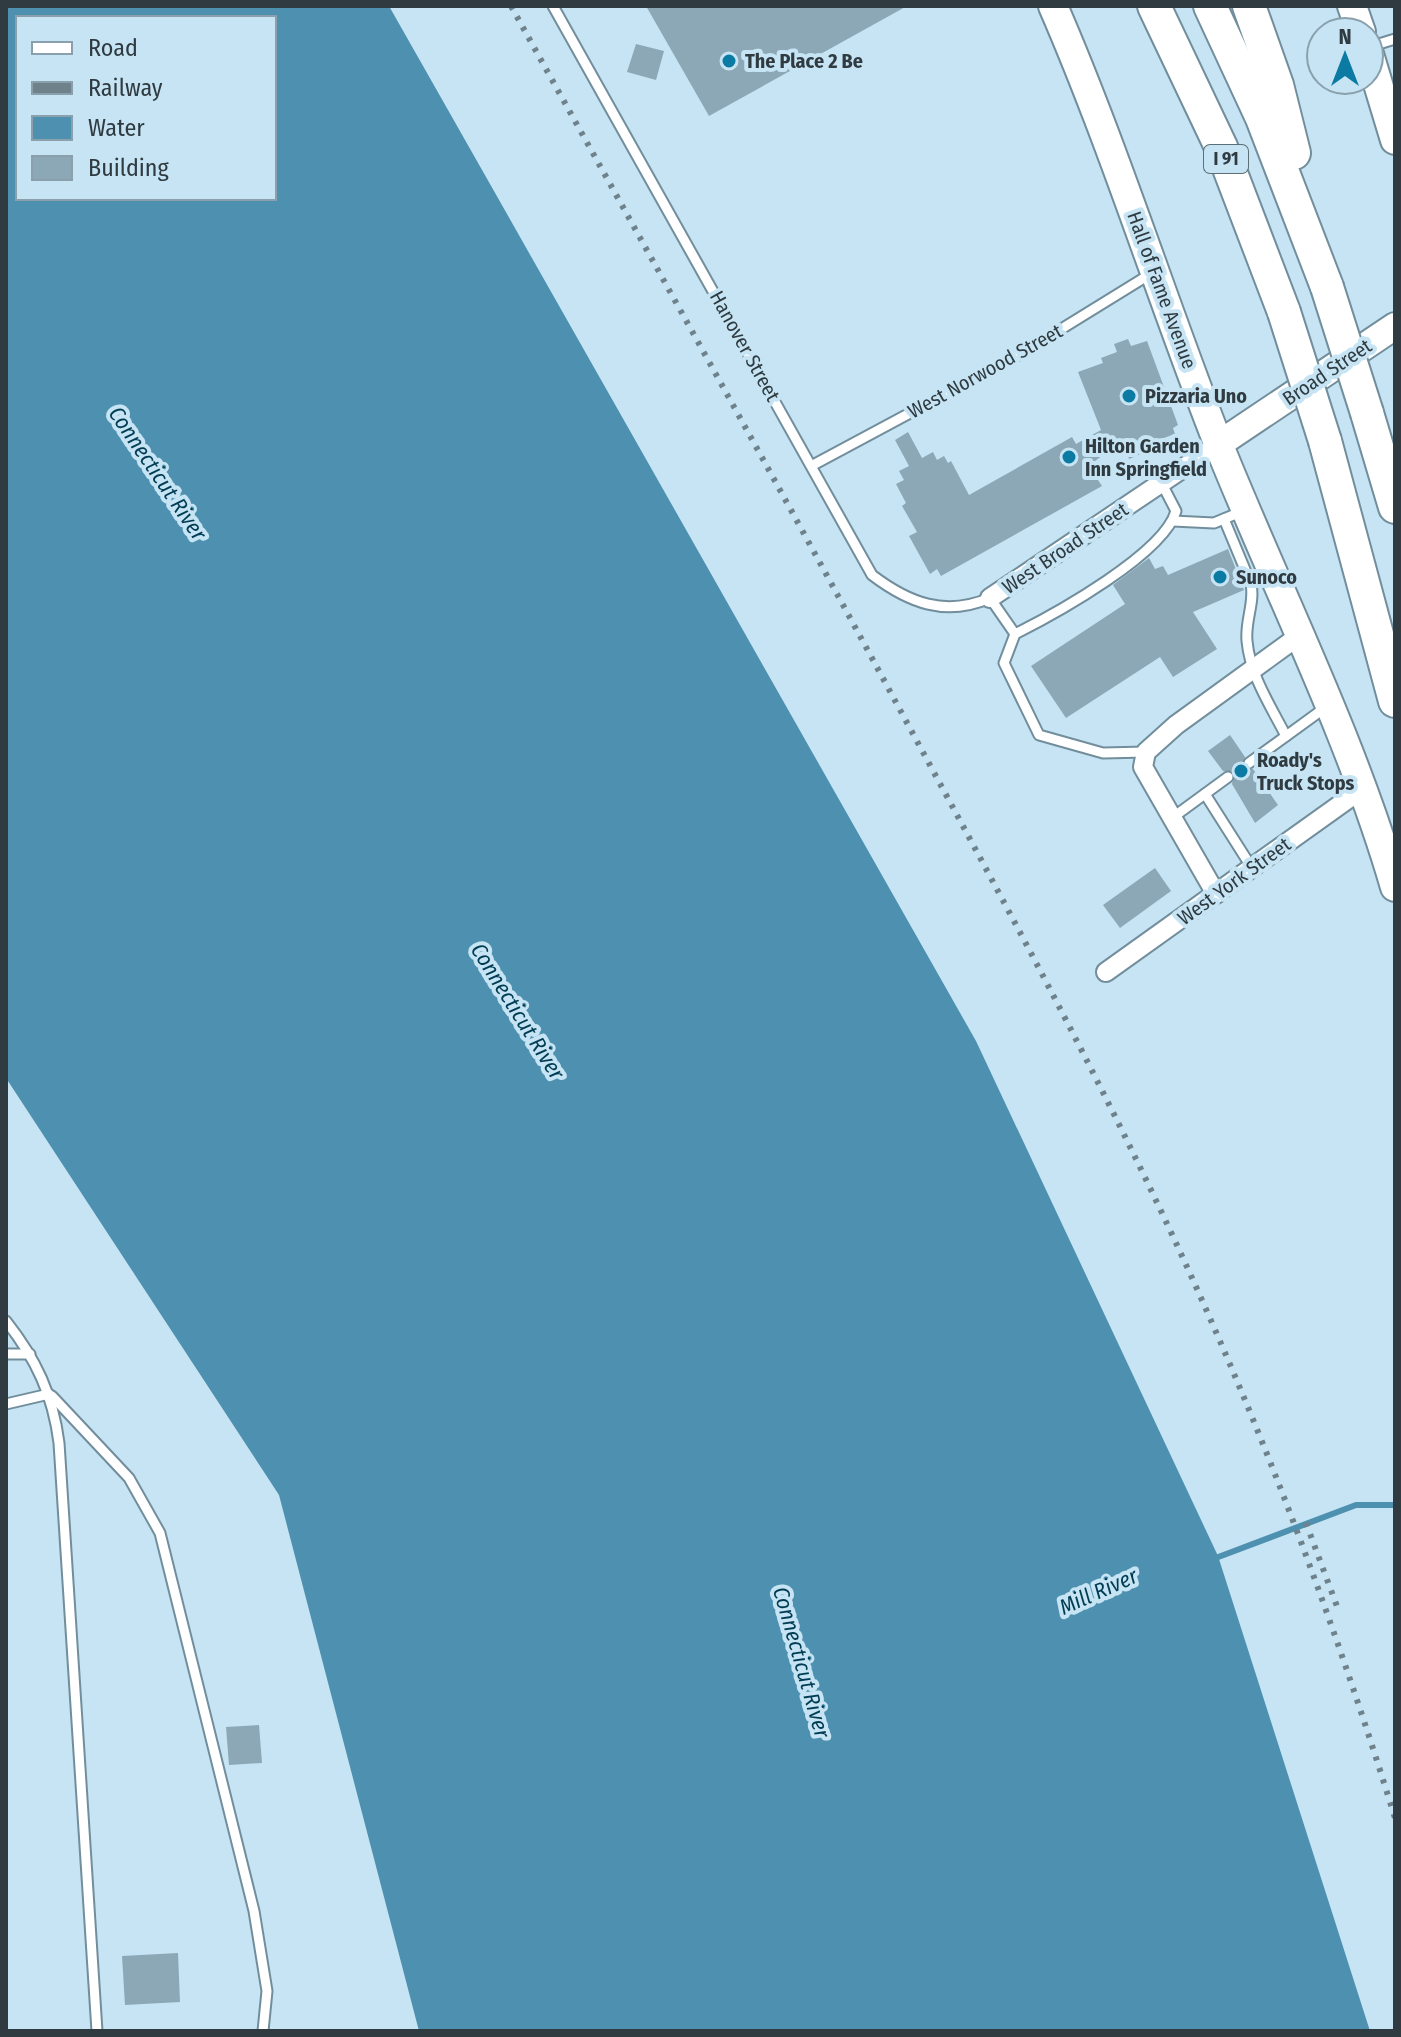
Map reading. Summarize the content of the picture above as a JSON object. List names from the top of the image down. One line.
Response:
{"streets":{"highway":["I 91"],"main road":["Hall of Fame Avenue","Broad Street"],"street":["West Broad Street","West York Street"],"lane":["Hanover Street","West Norwood Street"]},"crossings":[["Hall of Fame Avenue","West Norwood Street"],["Hall of Fame Avenue","Broad Street"],["Hall of Fame Avenue","West Broad Street"],["Hall of Fame Avenue","West York Street"],["Hanover Street","West Norwood Street"],["Hanover Street","West Broad Street"],["Broad Street","West Broad Street"]],"water":["Connecticut River","Mill River"],"places":["The Place 2 Be","Pizzaria Uno","Hilton Garden Inn Springfield","Sunoco","Roady's Truck Stops"],"legend":["Road","Railway","Water","Building"],"north":"top"}
